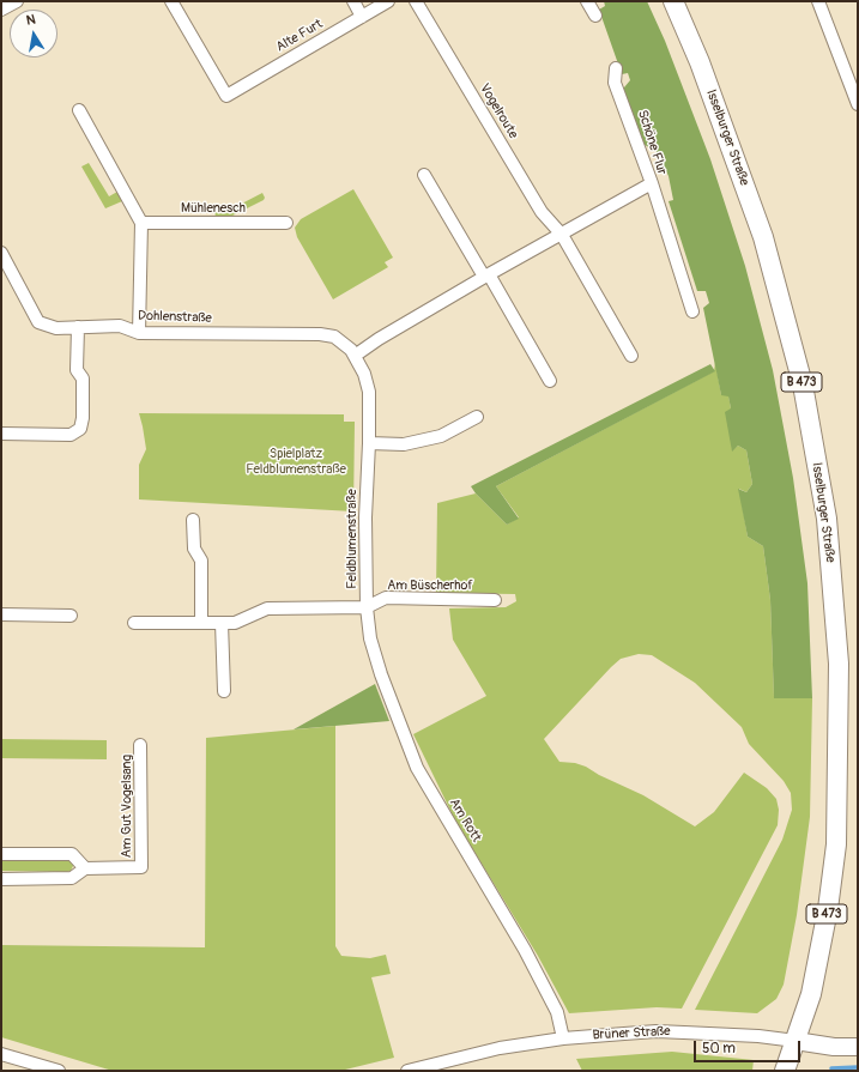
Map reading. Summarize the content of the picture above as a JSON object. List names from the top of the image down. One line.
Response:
{"streets":{"main road":["Isselburger Straße","B 473","Brüner Straße"],"street":["Alte Furt","Vogelroute","Schöne Flur","Mühlenesch","Dohlenstraße","Feldblumenstraße","Am Büscherhof","Am Gut Vogelsang","Am Rott"]},"crossings":[["Vogelroute","Schöne Flur"],["Isselburger Straße","B 473"],["Isselburger Straße","Brüner Straße"],["Schöne Flur","Dohlenstraße"],["Schöne Flur","Feldblumenstraße"],["Dohlenstraße","Feldblumenstraße"],["B 473","Brüner Straße"],["Feldblumenstraße","Am Büscherhof"],["Feldblumenstraße","Am Rott"],["Am Büscherhof","Am Rott"],["Am Rott","Brüner Straße"]],"parks":["Spielplatz Feldblumenstraße"],"scale_bar":"50 m","north":"top"}
